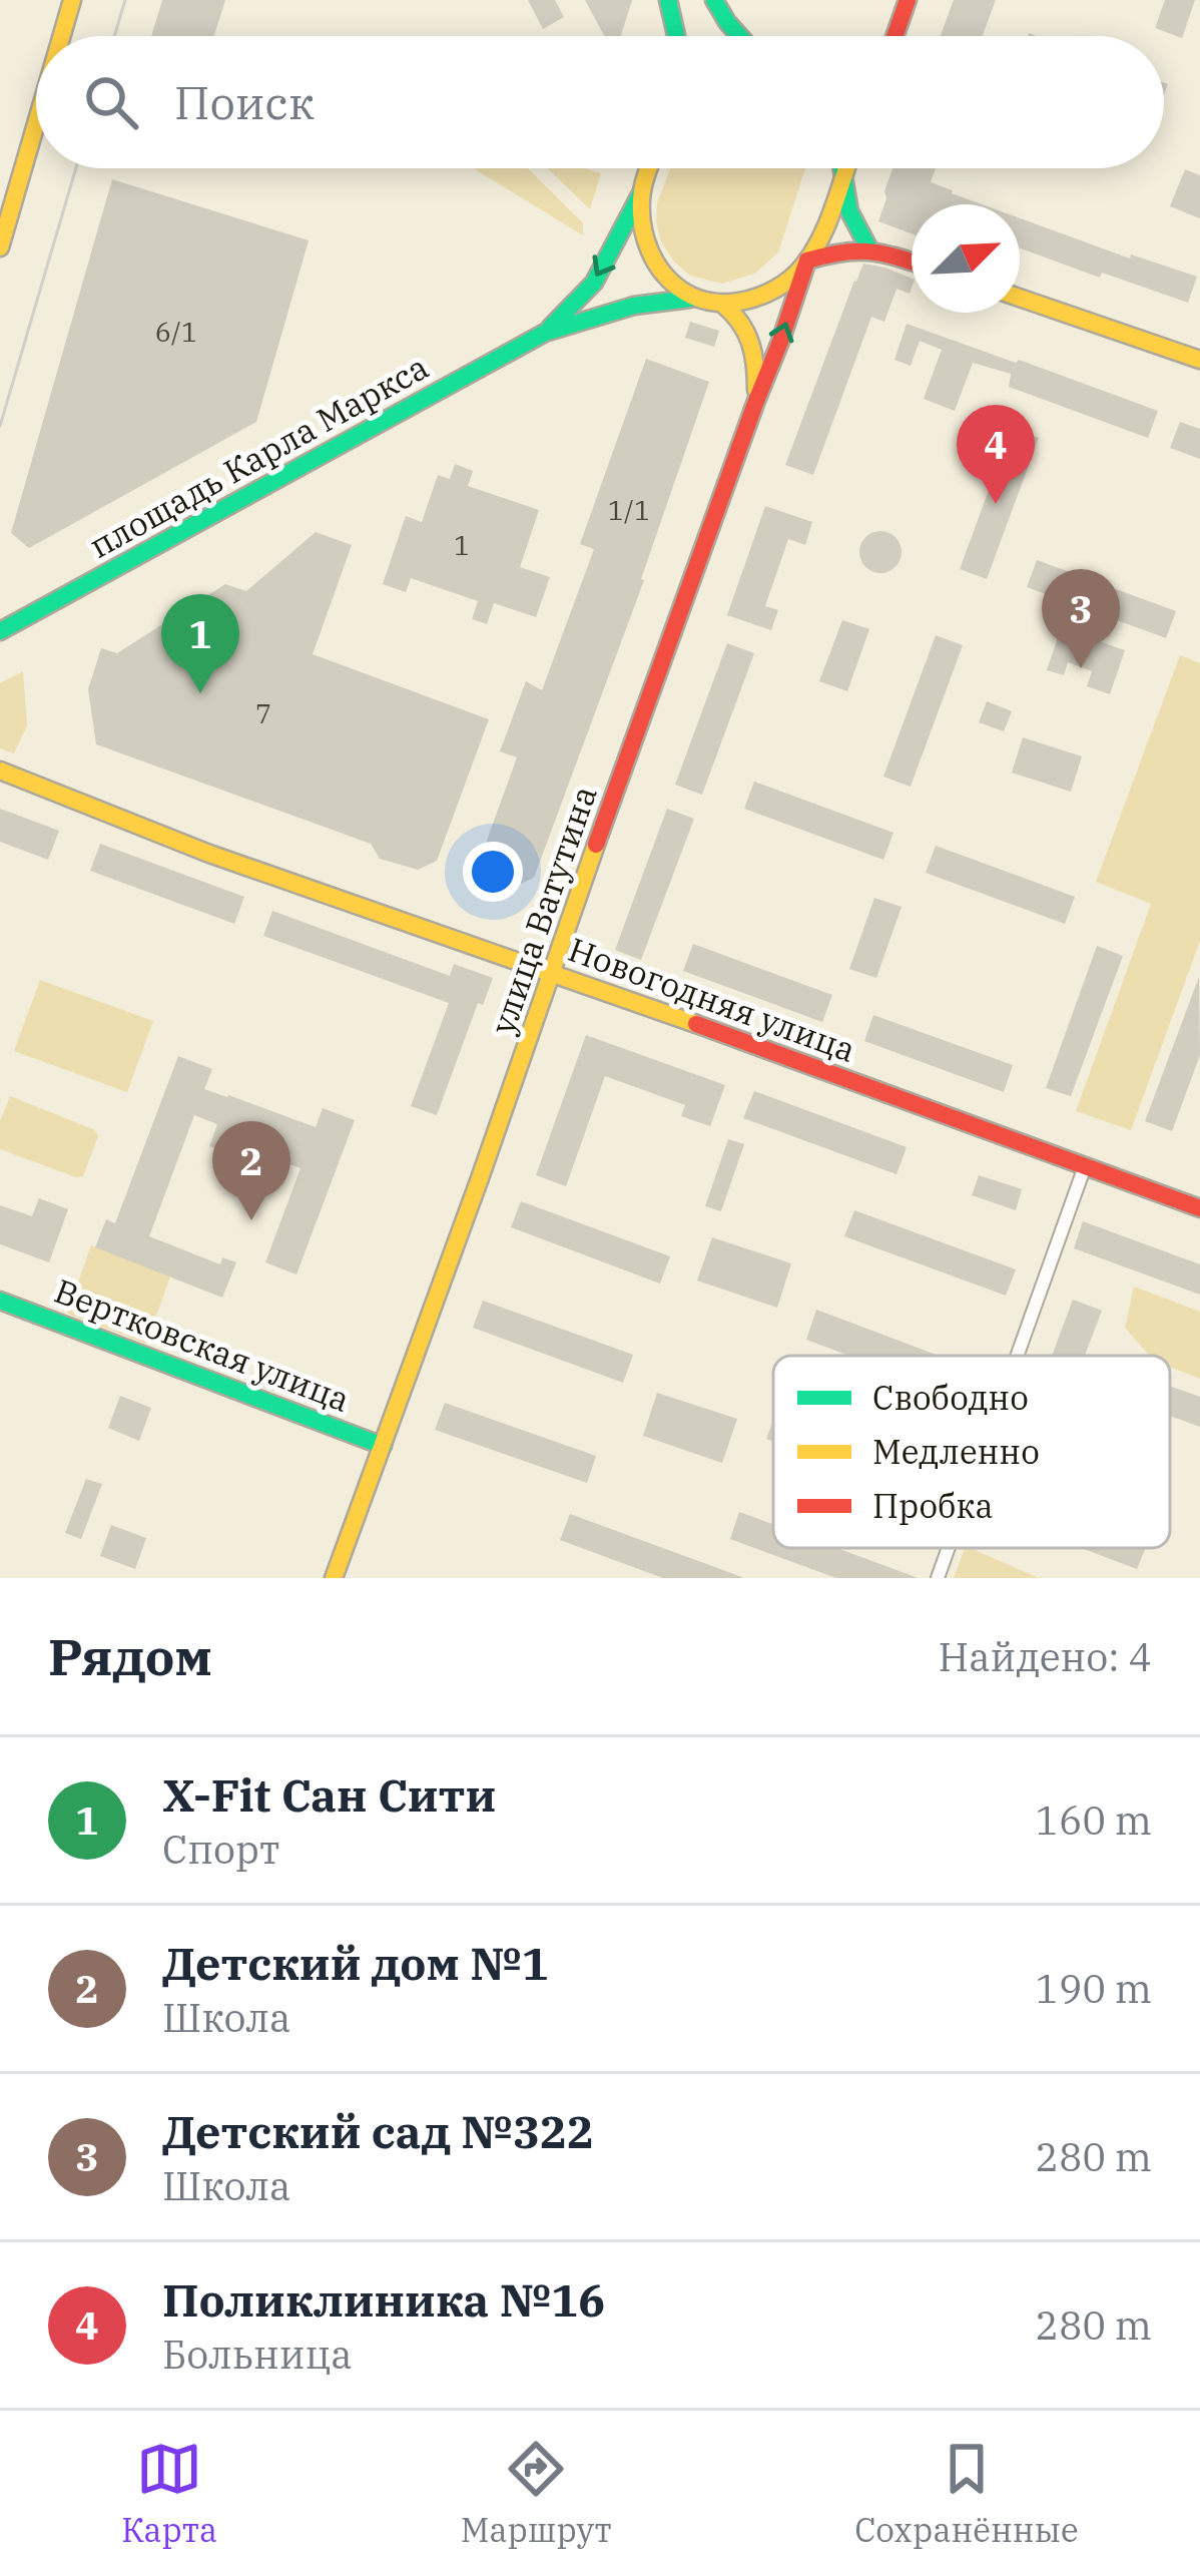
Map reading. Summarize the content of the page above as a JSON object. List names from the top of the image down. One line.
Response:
{"streets":{"main road":["площадь Карла Маркса","улица Ватутина","Новогодняя улица","Вертковская улица"]},"crossings":[["площадь Карла Маркса","улица Ватутина"],["улица Ватутина","Новогодняя улица"],["улица Ватутина","Вертковская улица"]],"house_numbers":["6/1","1/1","1","7"],"legend":["Свободно","Медленно","Пробка"],"north":"top right","page":{"search":"Поиск","pins":["4","3","1","2"],"heading":["Рядом","Найдено: 4"],"list":[{"mark":"1","name":"X-Fit Сан Сити","note":"Спорт","value":"160 m"},{"mark":"2","name":"Детский дом №1","note":"Школа","value":"190 m"},{"mark":"3","name":"Детский сад №322","note":"Школа","value":"280 m"},{"mark":"4","name":"Поликлиника №16","note":"Больница","value":"280 m"}],"nav":["Карта","Маршрут","Сохранённые"]}}
